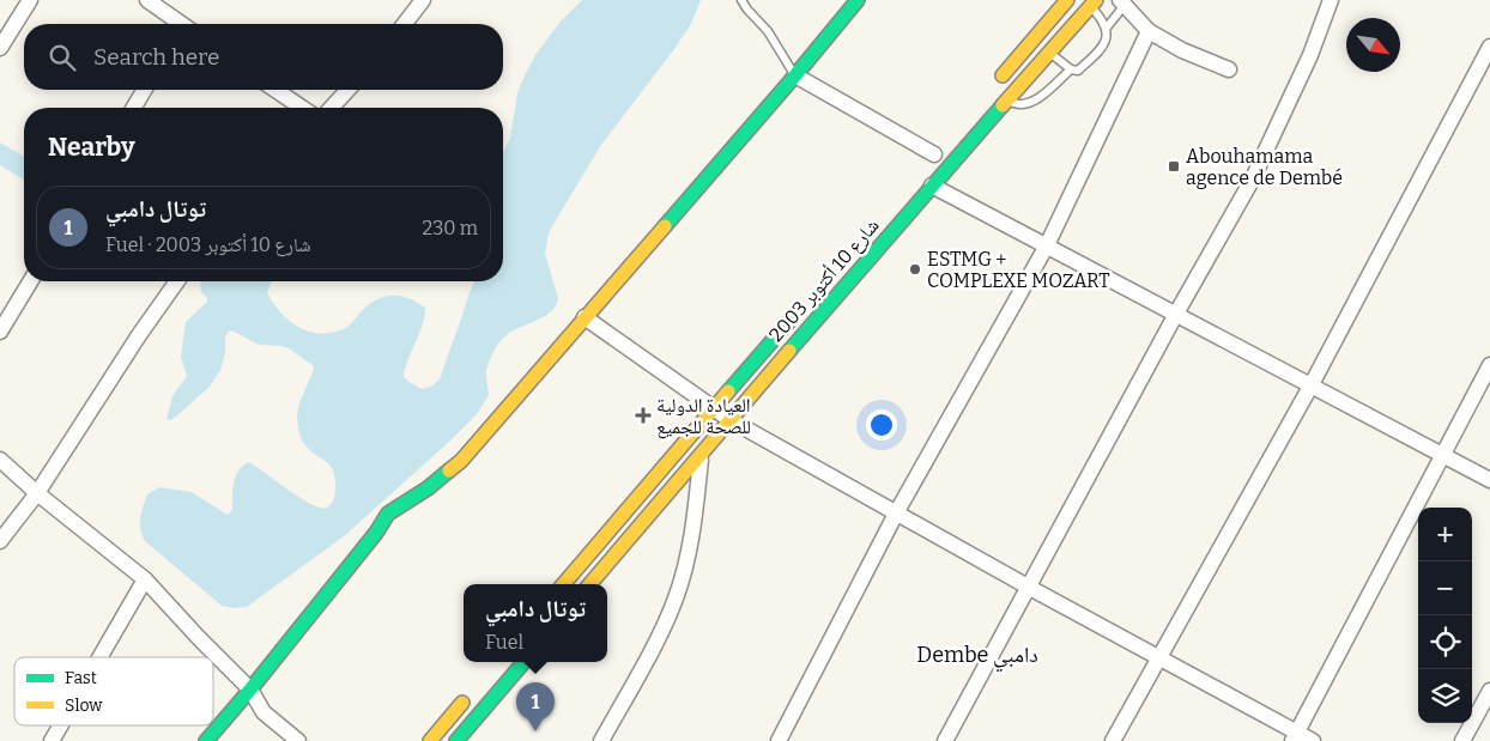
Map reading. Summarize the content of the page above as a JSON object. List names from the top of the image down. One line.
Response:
{"streets":{"main road":["شارع 10 أكتوبر 2003"]},"districts":["Dembe دامبي"],"places":{"transit":["Abouhamama agence de Dembé"],"other":["ESTMG + COMPLEXE MOZART"],"health":["العيادة الدولية للصحة للجميع"]},"legend":["Fast","Slow"],"north":"bottom right","page":{"search":"Search here","heading":"Nearby","list":[{"mark":"1","name":"توتال دامبي","note":"Fuel · شارع 10 أكتوبر 2003","value":"230 m"}],"map_buttons":["+","−"],"popup":["توتال دامبي","Fuel"],"pins":"1"}}
